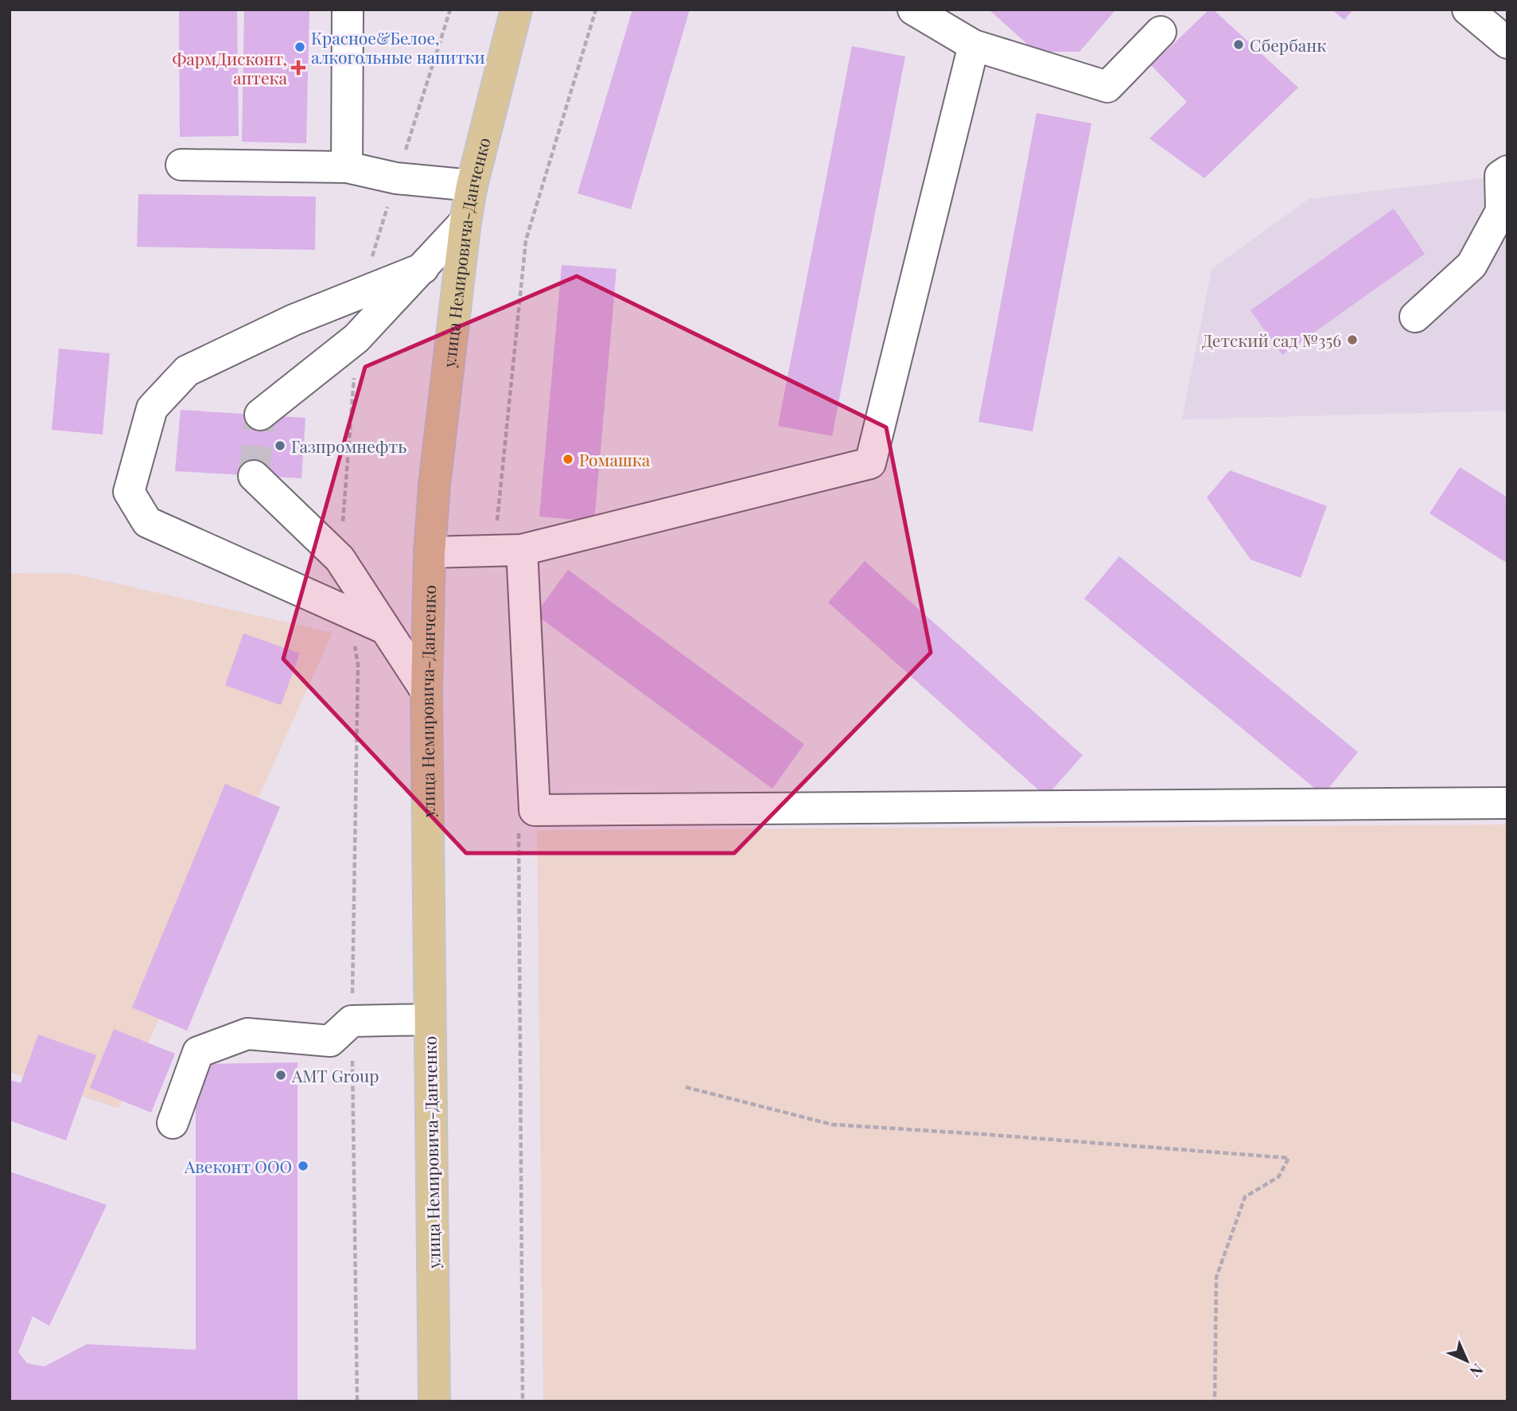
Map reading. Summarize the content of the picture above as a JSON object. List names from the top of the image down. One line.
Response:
{"streets":{"main road":["улица Немировича-Данченко"]},"places":{"other":["Сбербанк","Красное&Белое, алкогольные напитки","Детский сад №356","Газпромнефть","Ромашка","АМТ Group","Авеконт ООО"],"health":["ФармДисконт, аптека"]},"north":"bottom right"}
